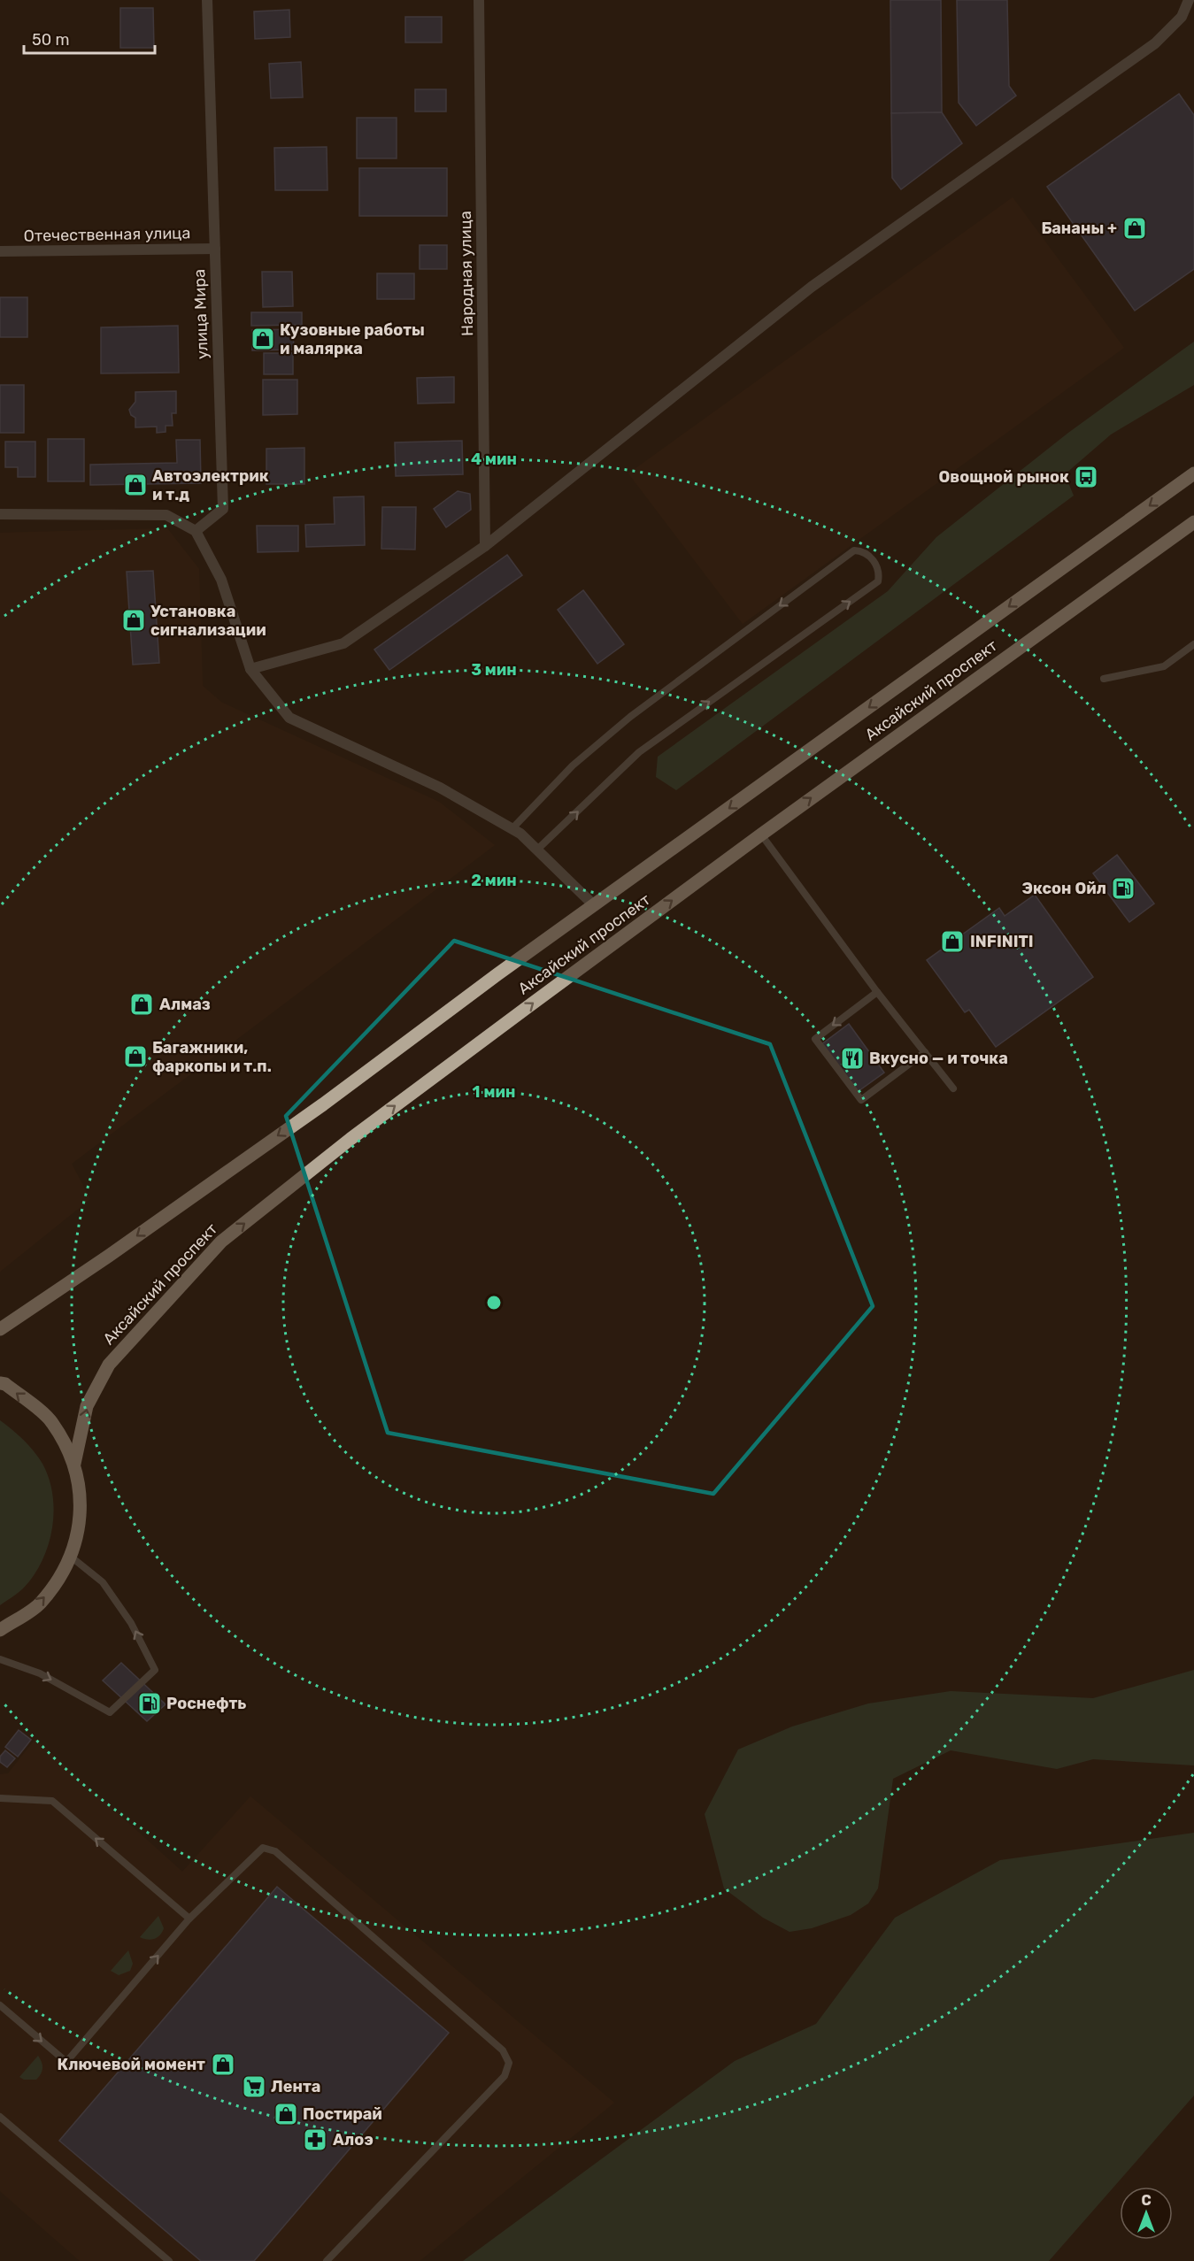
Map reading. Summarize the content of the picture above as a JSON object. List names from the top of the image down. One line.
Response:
{"streets":{"main road":["Аксайский проспект"],"street":["Отечественная улица","Народная улица","улица Мира"]},"crossings":[["Отечественная улица","улица Мира"]],"places":{"shop":["Бананы +","Кузовные работы и малярка","Автоэлектрик и т.д","Установка сигнализации","INFINITI","Алмаз","Багажники, фаркопы и т.п.","Ключевой момент","Постирай"],"bus stop":["Овощной рынок"],"fuel station":["Эксон Ойл","Роснефть"],"restaurant":["Вкусно — и точка"],"supermarket":["Лента"],"pharmacy":["Алоэ"]},"scale_bar":"50 m","north":"top","rings":["4 мин","3 мин","2 мин","1 мин"]}
